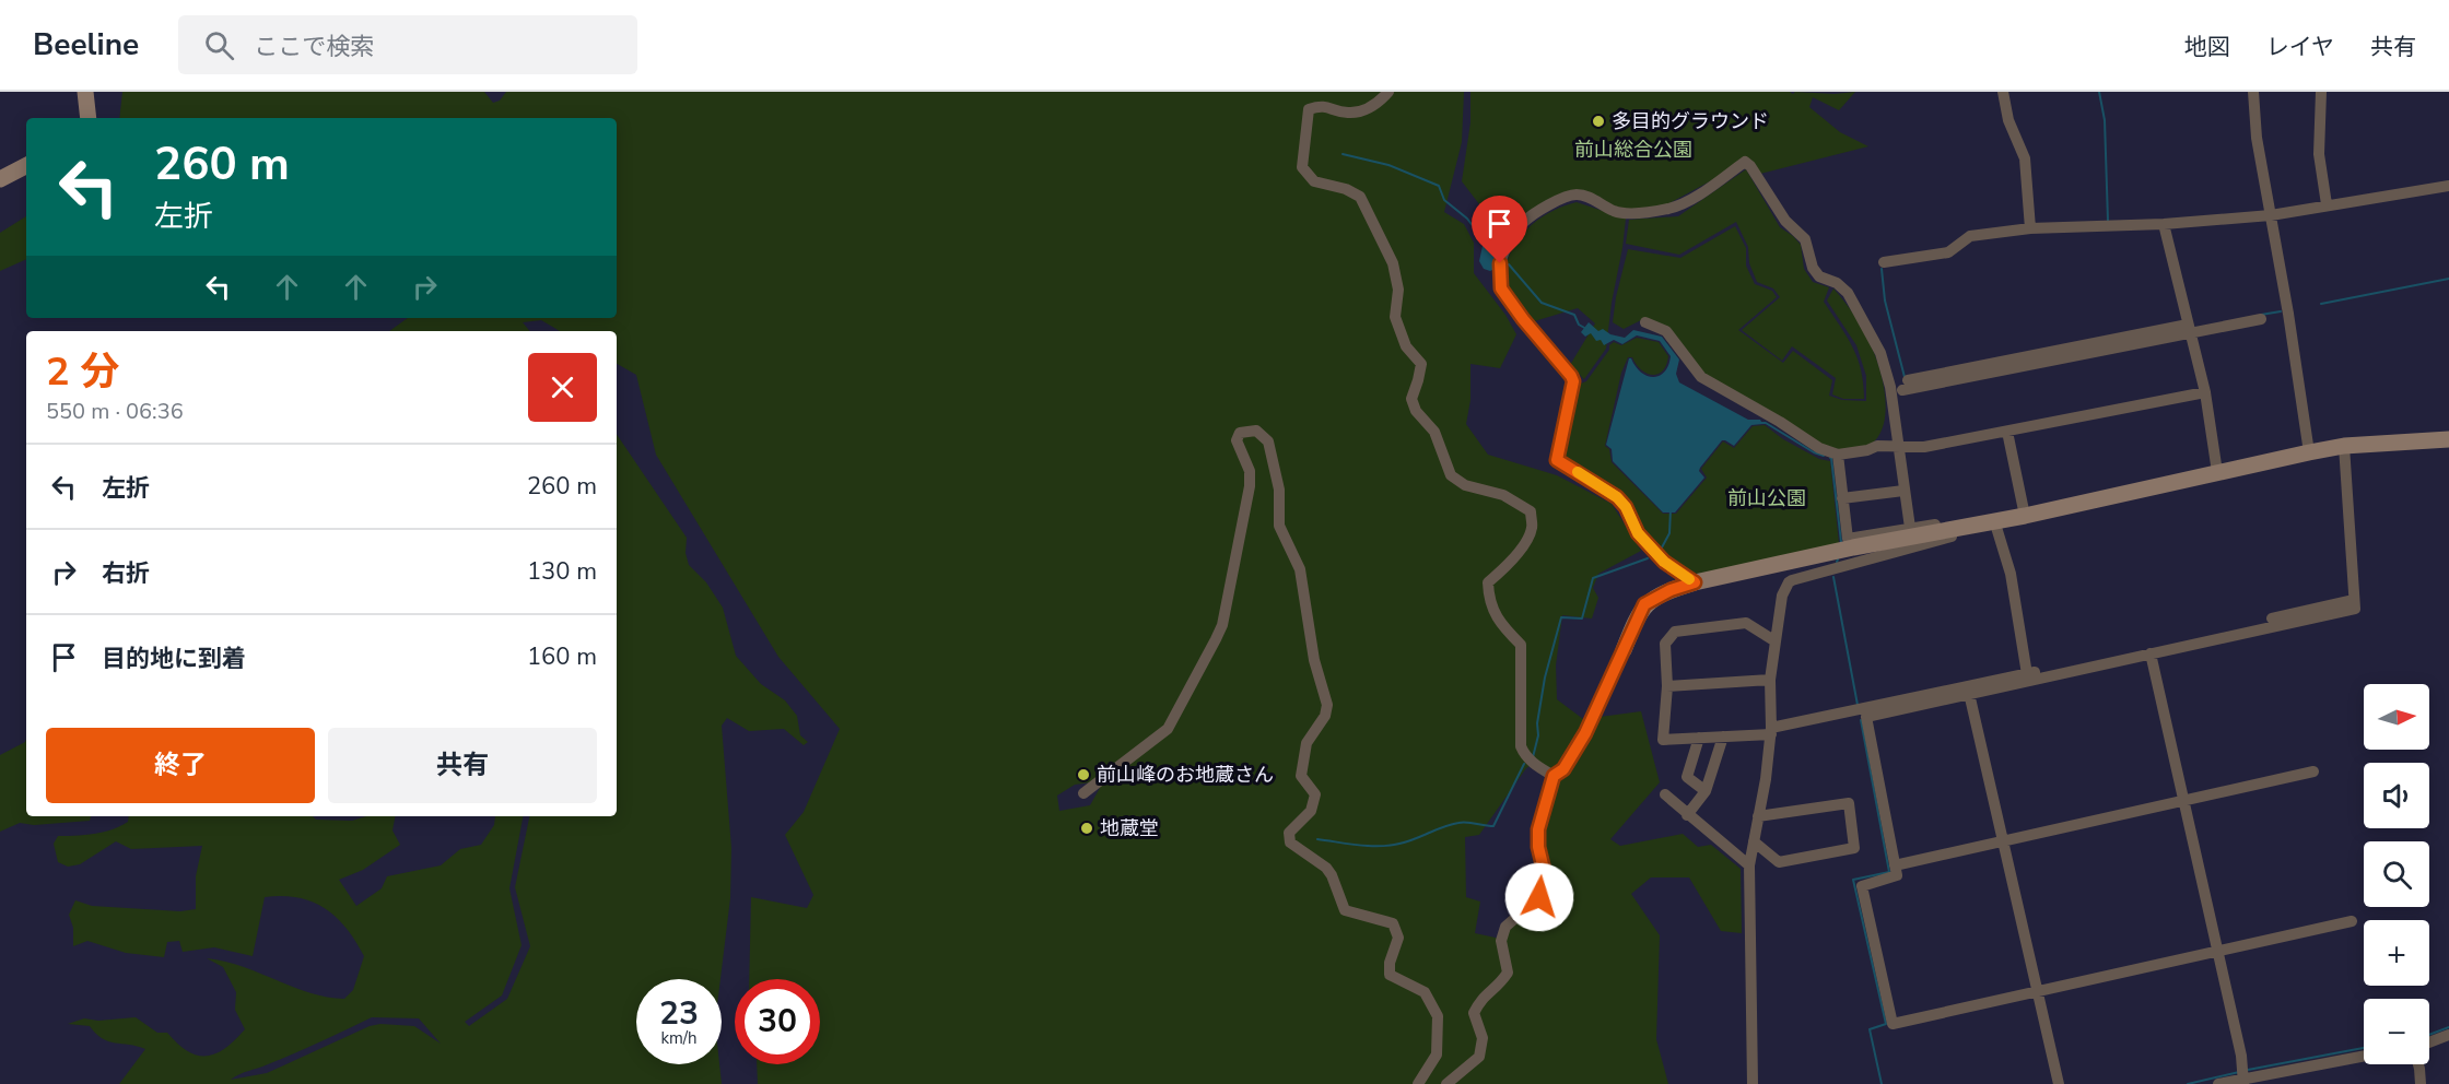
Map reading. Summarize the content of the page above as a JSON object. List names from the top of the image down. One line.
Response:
{"parks":["前山総合公園","前山公園"],"places":["多目的グラウンド","前山峰のお地蔵さん","地蔵堂"],"north":"right","page":{"header":"Beeline","search":"ここで検索","nav":["地図","レイヤ","共有"],"turn":["260 m","左折"],"heading":["2 分","550 m · 06:36"],"list":[{"name":"左折","value":"260 m"},{"name":"右折","value":"130 m"},{"name":"目的地に到着","value":"160 m"}],"map_buttons":["+","−"],"buttons":["終了","共有"],"speed":"23 km/h","limit":"30"}}
